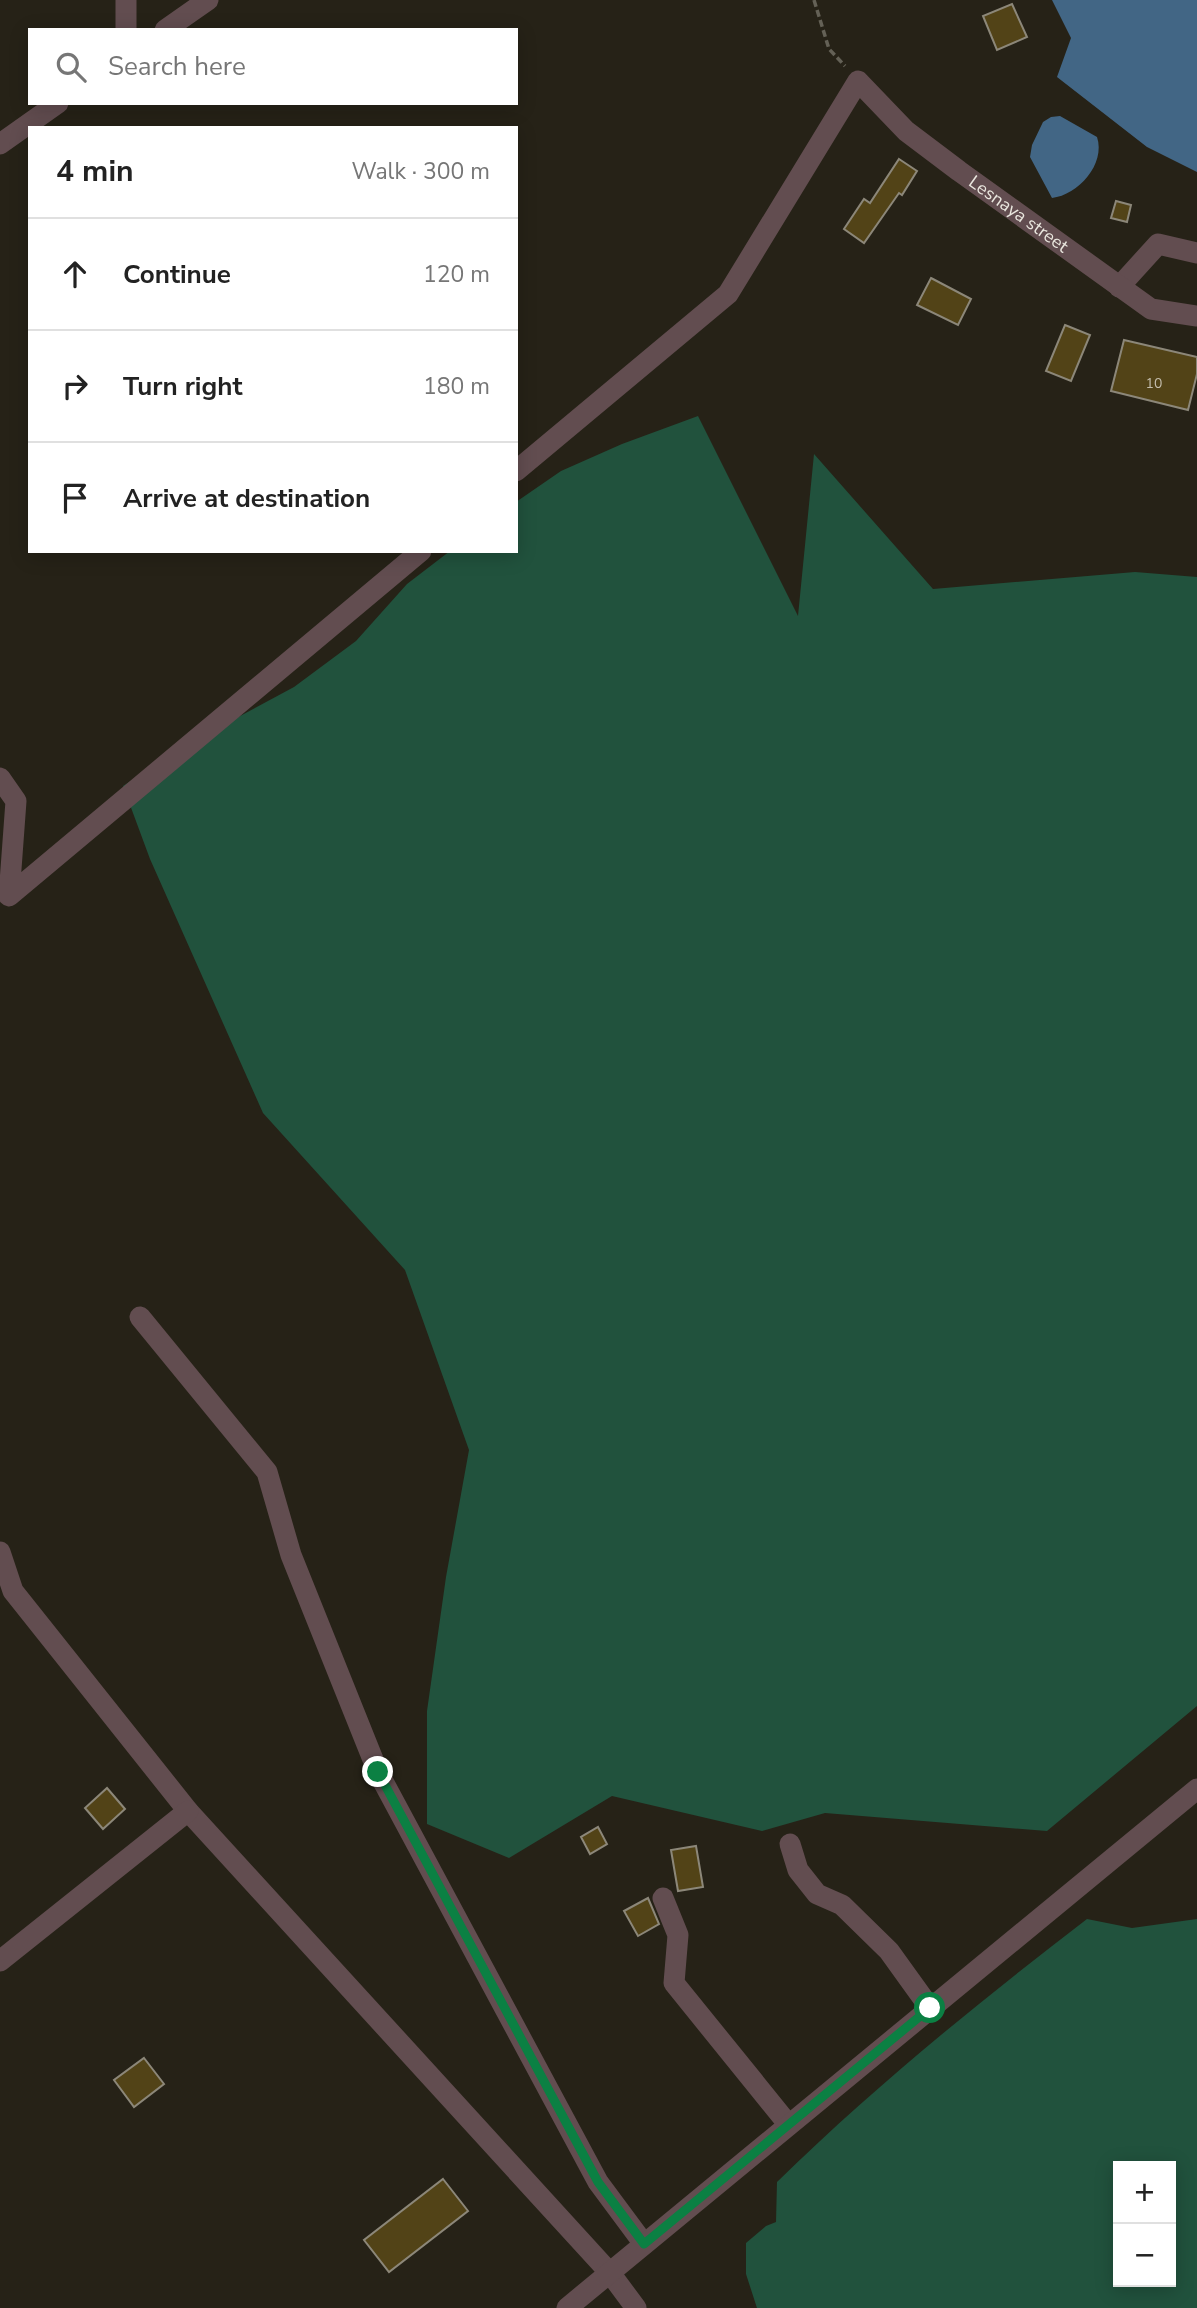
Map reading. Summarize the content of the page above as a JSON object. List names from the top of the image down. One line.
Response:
{"streets":{"street":["Lesnaya street"]},"house_numbers":["10"],"page":{"search":"Search here","heading":["4 min","Walk · 300 m"],"list":[["Continue","120 m"],["Turn right","180 m"],"Arrive at destination"],"map_buttons":["+","−"]}}
